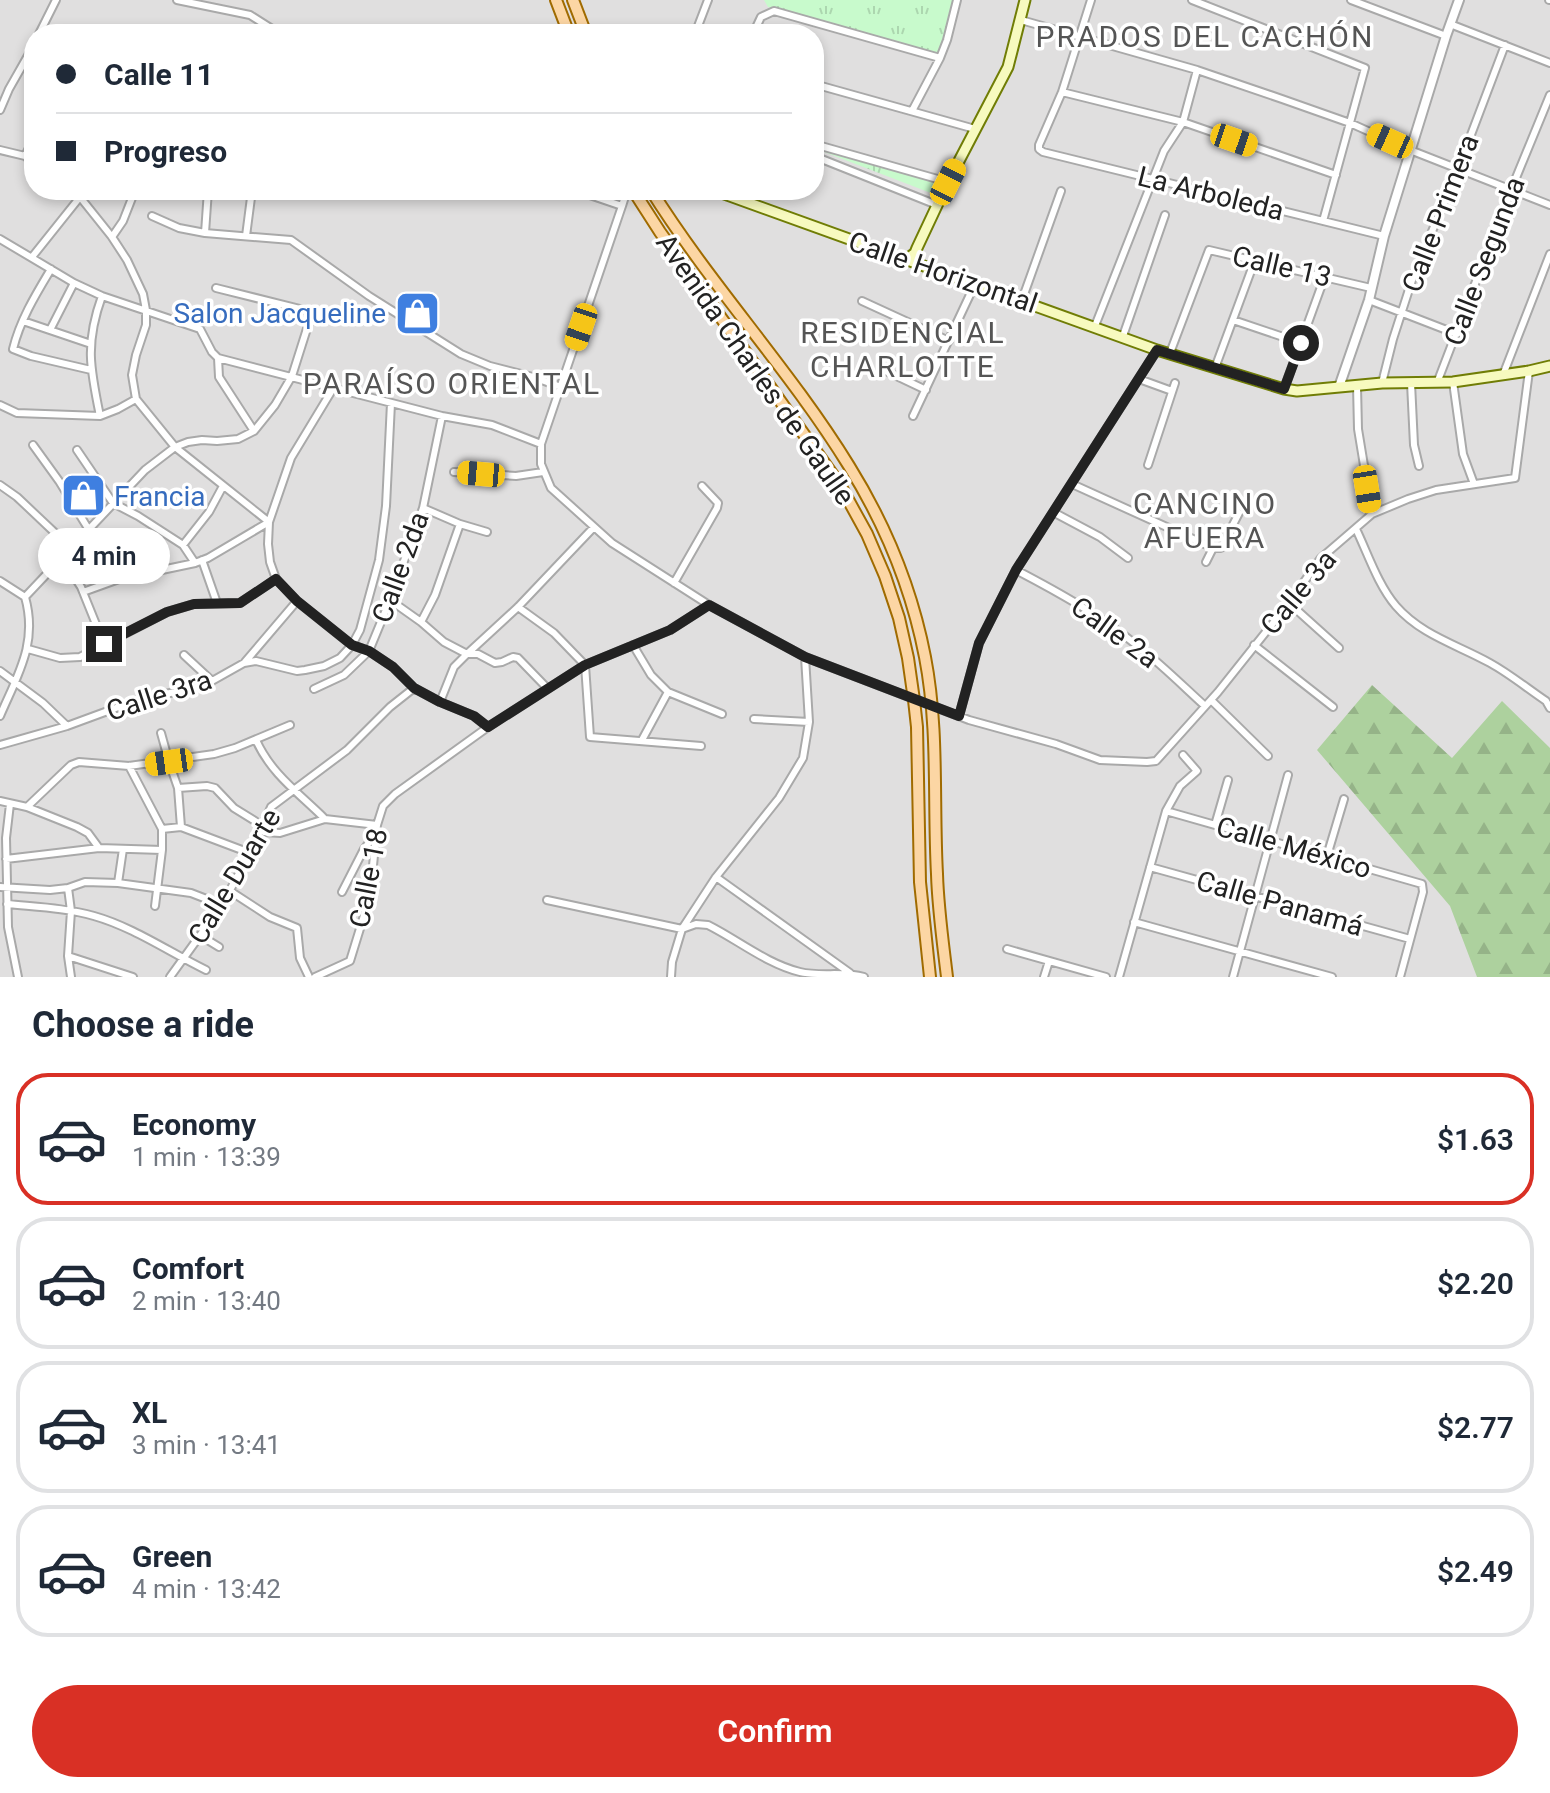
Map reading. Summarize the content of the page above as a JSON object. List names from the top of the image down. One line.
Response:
{"streets":{"main road":["Calle Horizontal","Avenida Charles de Gaulle"],"street":["La Arboleda","Calle Primera","Calle Segunda","Calle 13","Calle 2da","Calle 3a","Calle 2a","Calle 3ra","Calle México","Calle Duarte","Calle 18","Calle Panamá"]},"crossings":[["Calle Primera","Calle Horizontal"],["Calle Segunda","Calle Horizontal"],["Calle 13","Calle Horizontal"],["Calle Horizontal","Calle 3a"],["Calle 3a","Calle 2a"],["Calle México","Calle Panamá"]],"districts":["PRADOS DEL CACHÓN","RESIDENCIAL CHARLOTTE","PARAÍSO ORIENTAL","CANCINO AFUERA"],"places":{"shop":["Salon Jacqueline","Francia"]},"page":{"banner":["Calle 11","Progreso"],"bubble":"4 min","heading":"Choose a ride","list":[{"name":"Economy","note":"1 min · 13:39","value":"$1.63"},{"name":"Comfort","note":"2 min · 13:40","value":"$2.20"},{"name":"XL","note":"3 min · 13:41","value":"$2.77"},{"name":"Green","note":"4 min · 13:42","value":"$2.49"}],"buttons":"Confirm"}}
